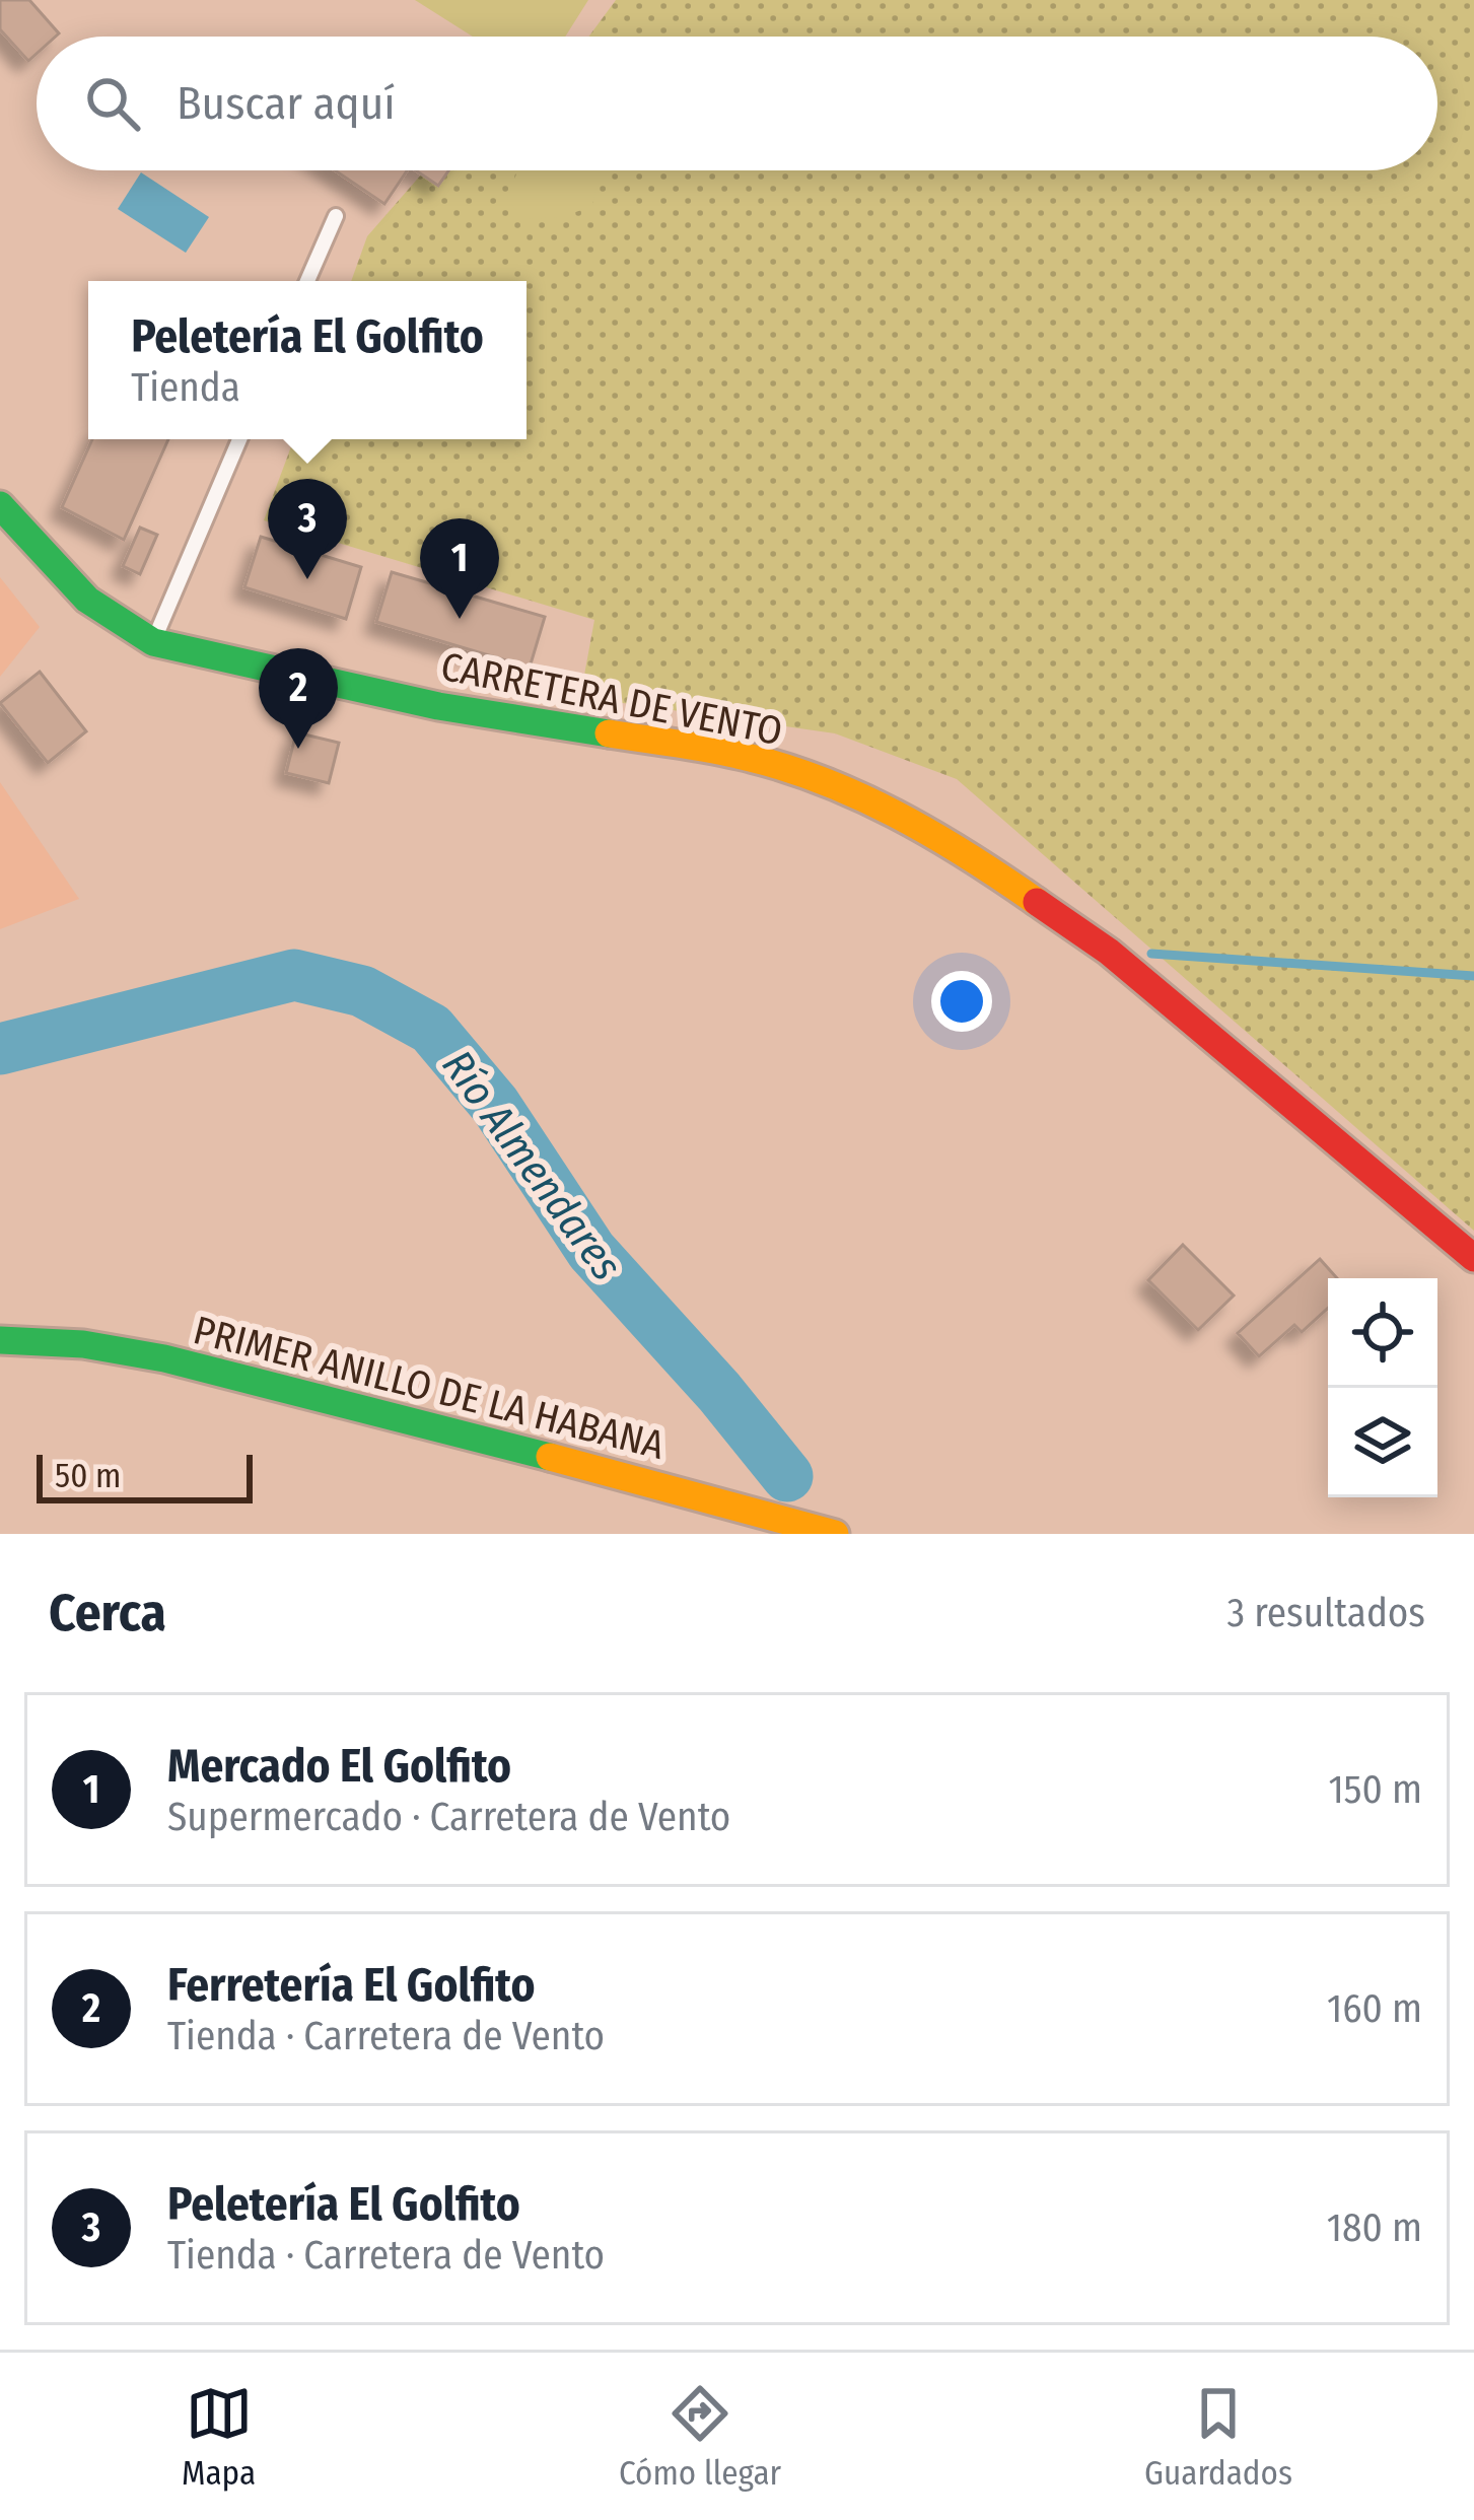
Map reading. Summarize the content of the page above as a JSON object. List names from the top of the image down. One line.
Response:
{"streets":{"main road":["CARRETERA DE VENTO","PRIMER ANILLO DE LA HABANA"]},"water":["Río Almendares"],"scale_bar":"50 m","page":{"search":"Buscar aquí","popup":["Peletería El Golfito","Tienda"],"pins":["3","1","2"],"scale":"50 m","heading":["Cerca","3 resultados"],"list":[{"mark":"1","name":"Mercado El Golfito","note":"Supermercado · Carretera de Vento","value":"150 m"},{"mark":"2","name":"Ferretería El Golfito","note":"Tienda · Carretera de Vento","value":"160 m"},{"mark":"3","name":"Peletería El Golfito","note":"Tienda · Carretera de Vento","value":"180 m"}],"nav":["Mapa","Cómo llegar","Guardados"]}}
